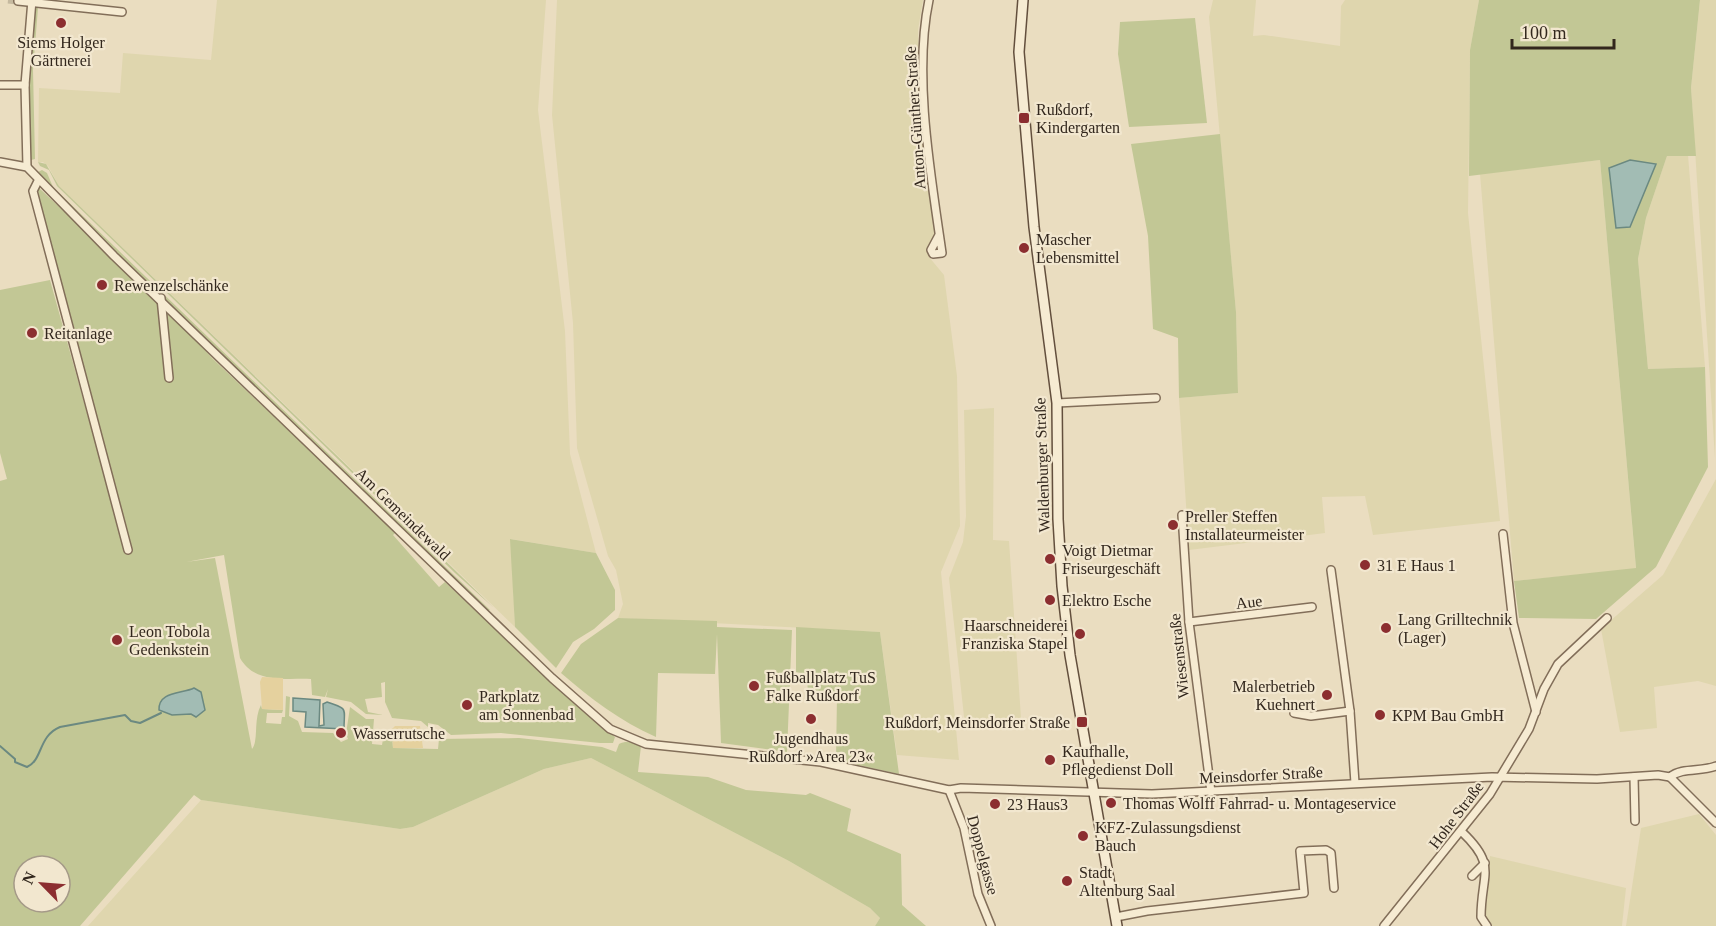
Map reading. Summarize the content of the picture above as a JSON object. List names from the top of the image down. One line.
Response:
{"streets":{"main road":["Waldenburger Straße"],"street":["Anton-Günther-Straße","Am Gemeindewald","Aue","Wiesenstraße","Meinsdorfer Straße","Hohe Straße","Doppelgasse"]},"crossings":[["Waldenburger Straße","Meinsdorfer Straße"],["Am Gemeindewald","Meinsdorfer Straße"],["Aue","Wiesenstraße"],["Wiesenstraße","Meinsdorfer Straße"],["Meinsdorfer Straße","Hohe Straße"],["Meinsdorfer Straße","Doppelgasse"]],"places":{"other":["Siems Holger Gärtnerei","Mascher Lebensmittel","Rewenzelschänke","Reitanlage","Preller Steffen Installateurmeister","Voigt Dietmar Friseurgeschäft","31 E Haus 1","Elektro Esche","Lang Grilltechnik (Lager)","Haarschneiderei Franziska Stapel","Leon Tobola Gedenkstein","Fußballplatz TuS Falke Rußdorf","Malerbetrieb Kuehnert","Parkplatz am Sonnenbad","KPM Bau GmbH","Jugendhaus Rußdorf »Area 23«","Wasserrutsche","Kaufhalle, Pflegedienst Doll","Thomas Wolff Fahrrad- u. Montageservice","23 Haus3","KFZ-Zulassungsdienst Bauch","Stadt Altenburg Saal"],"transit":["Rußdorf, Kindergarten","Rußdorf, Meinsdorfer Straße"]},"scale_bar":"100 m","north":"top left"}
